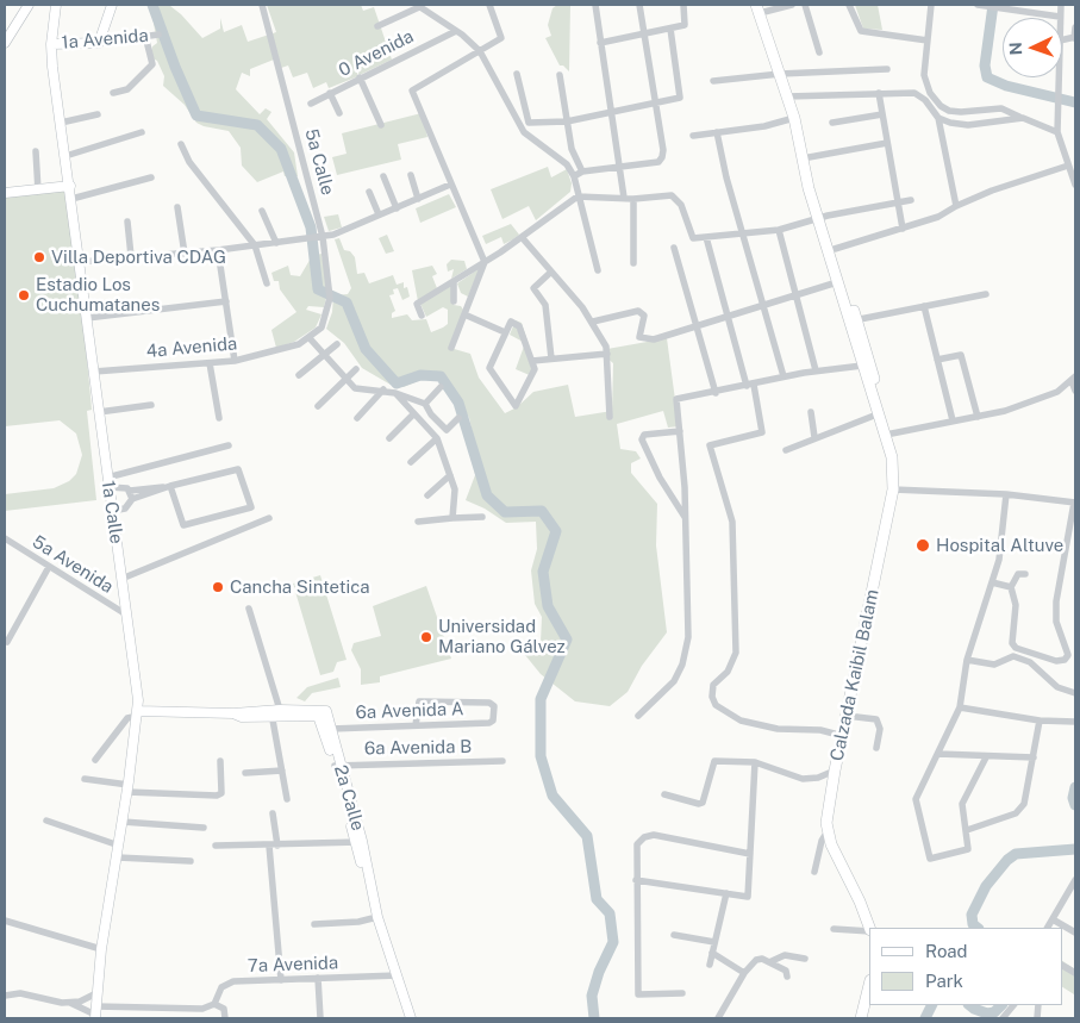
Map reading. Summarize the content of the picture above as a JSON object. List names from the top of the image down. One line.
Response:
{"streets":{"main road":["1a Avenida","1a Calle","Calzada Kaibil Balam","2a Calle"],"street":["0 Avenida","5a Calle","4a Avenida","5a Avenida","6a Avenida A","6a Avenida B","7a Avenida"]},"crossings":[["1a Avenida","1a Calle"],["5a Calle","4a Avenida"],["4a Avenida","1a Calle"],["1a Calle","5a Avenida"],["1a Calle","7a Avenida"],["6a Avenida A","2a Calle"],["6a Avenida B","2a Calle"],["2a Calle","7a Avenida"]],"places":["Villa Deportiva CDAG","Estadio Los Cuchumatanes","Hospital Altuve","Cancha Sintetica","Universidad Mariano Gálvez"],"legend":["Road","Park"],"north":"left"}
